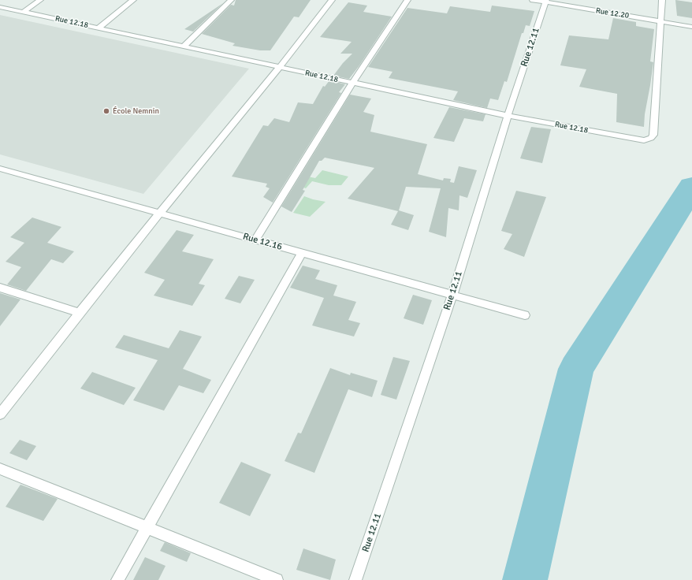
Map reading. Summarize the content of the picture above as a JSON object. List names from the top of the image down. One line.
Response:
{"streets":{"street":["Rue 12.20","Rue 12.18","Rue 12.11","Rue 12.16"]},"crossings":[["Rue 12.20","Rue 12.18"],["Rue 12.20","Rue 12.11"],["Rue 12.18","Rue 12.11"],["Rue 12.11","Rue 12.16"]],"places":["École Nemnin"]}
